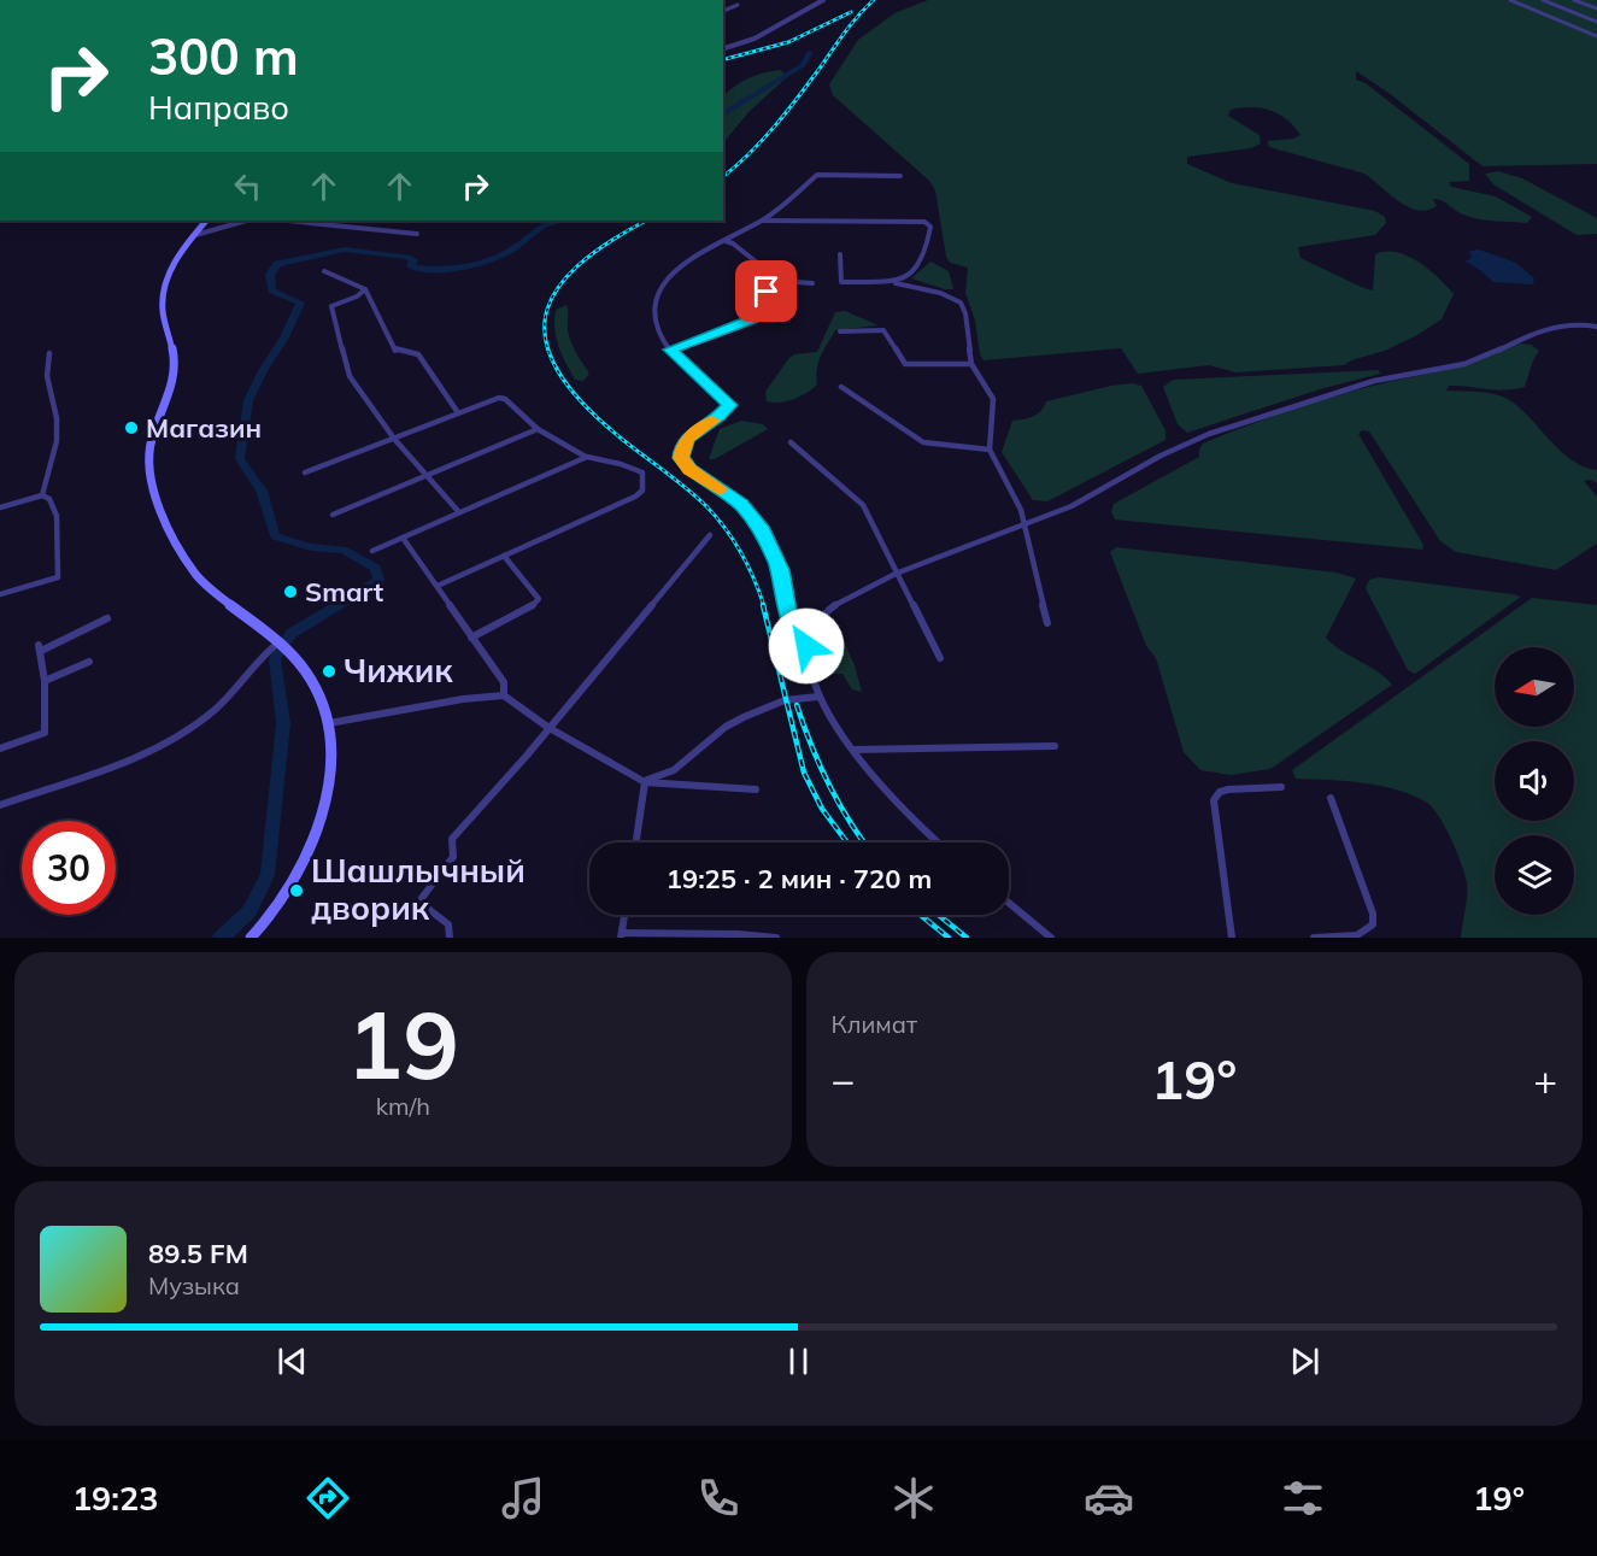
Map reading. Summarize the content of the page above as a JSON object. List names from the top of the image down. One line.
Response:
{"places":["Магазин","Smart","Чижик","Шашлычный дворик"],"north":"left","page":{"turn":["300 m","Направо"],"limit":"30","trip":"19:25 · 2 мин · 720 m","tile":[["19","km/h"],"Климат"],"heat":["−","19°","+"],"song":["89.5 FM","Музыка"],"tabs":["19:23","19°"]}}
